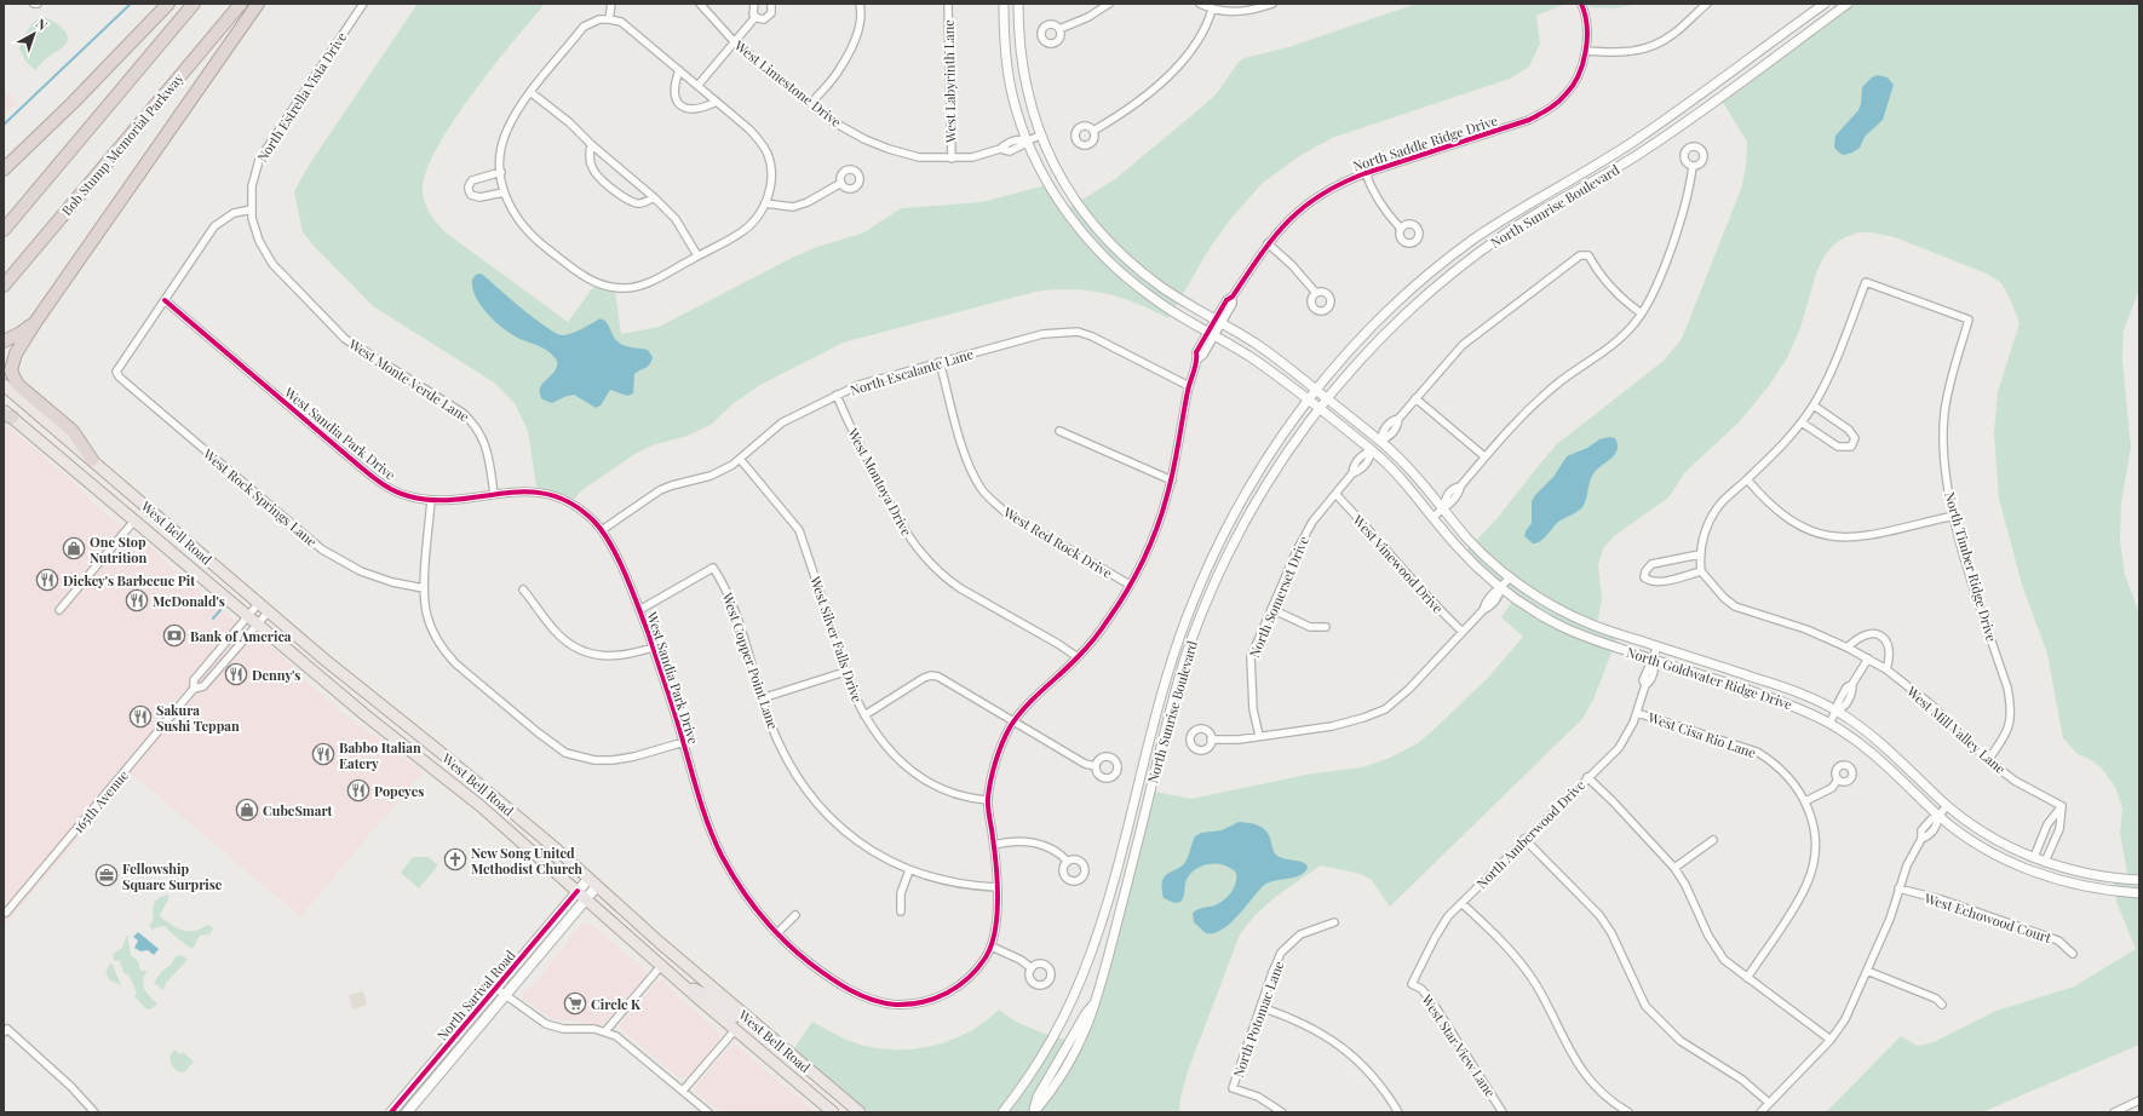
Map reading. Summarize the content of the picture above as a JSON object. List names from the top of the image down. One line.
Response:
{"streets":{"highway":["Bob Stump Memorial Parkway"],"main road":["West Bell Road","North Sarival Road"],"street":["West Labyrinth Lane","West Limestone Drive","North Estrella Vista Drive","North Saddle Ridge Drive","North Sunrise Boulevard","North Escalante Lane","West Monte Verde Lane","West Sandia Park Drive","West Montoya Drive","West Rock Springs Lane","West Red Rock Drive","West Vinewood Drive","North Timber Ridge Drive","North Somerset Drive","West Silver Falls Drive","West Copper Point Lane","North Goldwater Ridge Drive","West Mill Valley Lane","West Cisa Rio Lane","165th Avenue","North Amberwood Drive","West Echowood Court","North Potomac Lane","West Star View Lane"]},"crossings":[["West Labyrinth Lane","West Limestone Drive"],["West Limestone Drive","North Goldwater Ridge Drive"],["North Estrella Vista Drive","West Monte Verde Lane"],["North Saddle Ridge Drive","North Escalante Lane"],["North Saddle Ridge Drive","West Sandia Park Drive"],["North Saddle Ridge Drive","West Montoya Drive"],["North Saddle Ridge Drive","West Red Rock Drive"],["North Saddle Ridge Drive","West Silver Falls Drive"],["North Saddle Ridge Drive","West Copper Point Lane"],["North Saddle Ridge Drive","North Goldwater Ridge Drive"],["North Sunrise Boulevard","North Goldwater Ridge Drive"],["North Escalante Lane","West Sandia Park Drive"],["North Escalante Lane","West Montoya Drive"],["North Escalante Lane","West Red Rock Drive"],["North Escalante Lane","West Silver Falls Drive"],["West Monte Verde Lane","West Sandia Park Drive"],["West Sandia Park Drive","West Rock Springs Lane"],["West Sandia Park Drive","West Copper Point Lane"],["West Bell Road","165th Avenue"],["West Bell Road","North Sarival Road"],["West Vinewood Drive","North Somerset Drive"],["North Timber Ridge Drive","West Mill Valley Lane"],["North Somerset Drive","North Goldwater Ridge Drive"],["North Goldwater Ridge Drive","North Amberwood Drive"],["West Cisa Rio Lane","North Amberwood Drive"],["North Amberwood Drive","West Star View Lane"]],"places":{"shop":["One Stop Nutrition","CubeSmart"],"restaurant":["Dickey's Barbecue Pit","McDonald's","Denny's","Sakura Sushi Teppan","Babbo Italian Eatery","Popeyes"],"bank":["Bank of America"],"church":["New Song United Methodist Church"],"office":["Fellowship Square Surprise"],"supermarket":["Circle K"]},"north":"top right"}
